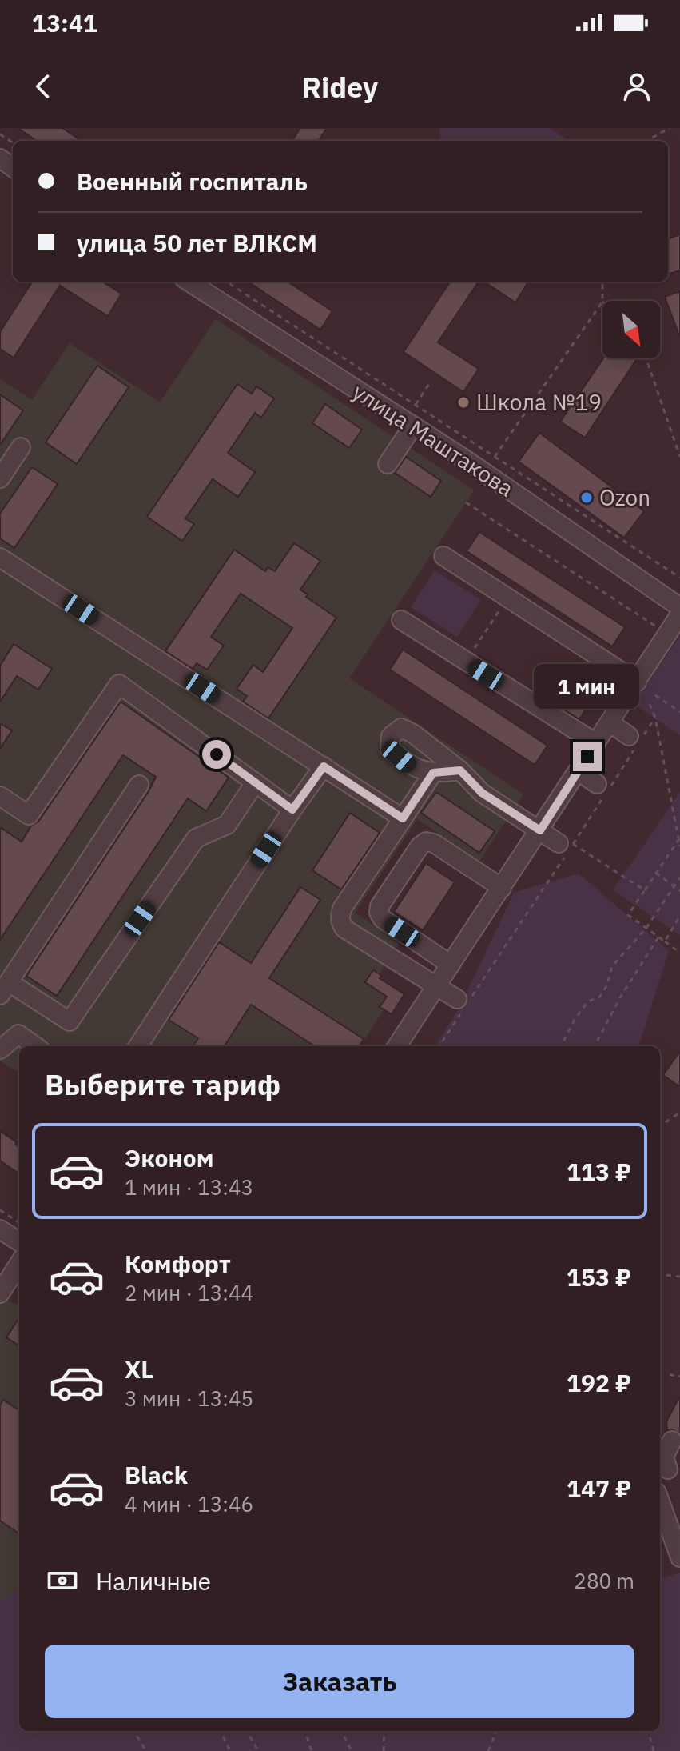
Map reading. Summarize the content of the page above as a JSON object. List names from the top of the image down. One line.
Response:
{"streets":{"street":["улица Маштакова"]},"places":["Школа №19","Ozon"],"north":"bottom right","page":{"status":"13:41","header":"Ridey","banner":["Военный госпиталь","улица 50 лет ВЛКСМ"],"bubble":"1 мин","heading":"Выберите тариф","list":[{"name":"Эконом","note":"1 мин · 13:43","value":"113 ₽"},{"name":"Комфорт","note":"2 мин · 13:44","value":"153 ₽"},{"name":"XL","note":"3 мин · 13:45","value":"192 ₽"},{"name":"Black","note":"4 мин · 13:46","value":"147 ₽"}],"pay":["Наличные","280 m"],"buttons":"Заказать"}}
